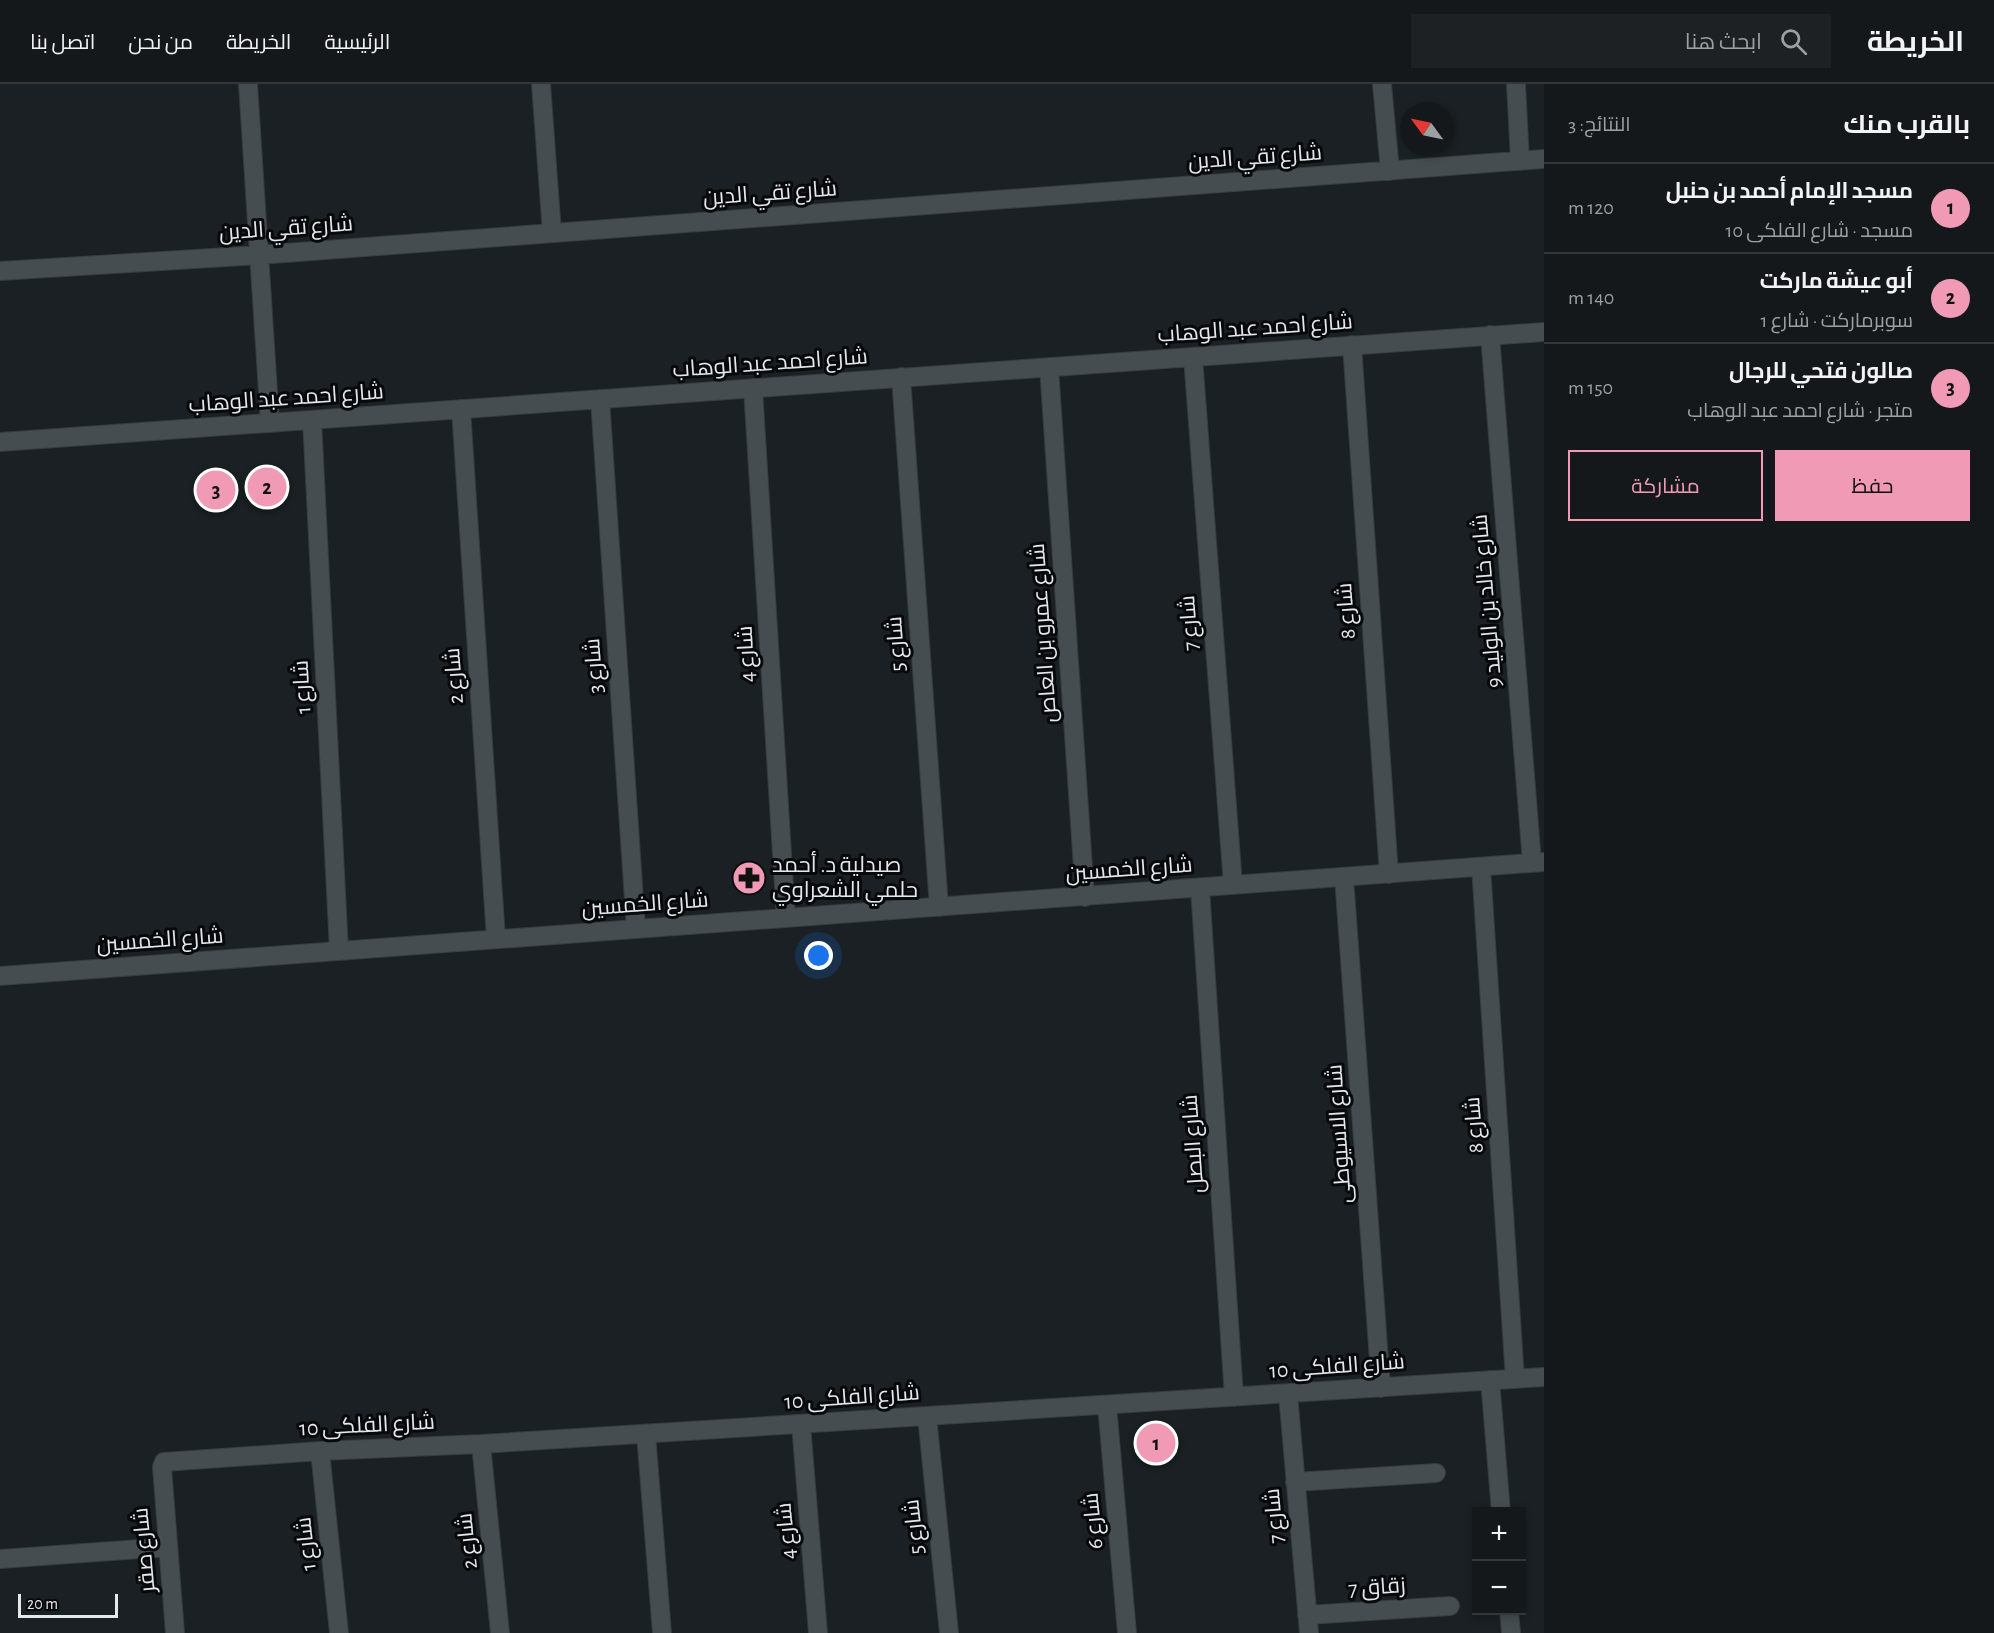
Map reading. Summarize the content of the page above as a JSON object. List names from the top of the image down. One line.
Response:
{"streets":{"street":["شارع تقي الدين","شارع احمد عبد الوهاب","شارع خالد بن الوليد 9","شارع 8","شارع 7","شارع عمرو بن العاص","شارع 5","شارع 4","شارع 3","شارع 2","شارع 1","شارع الخمسين","شارع الاسيوطى","شارع البصل","شارع الفلكى 10","شارع 6","شارع صقر","زقاق 7"]},"crossings":[["شارع احمد عبد الوهاب","شارع خالد بن الوليد 9"],["شارع احمد عبد الوهاب","شارع 8"],["شارع احمد عبد الوهاب","شارع 7"],["شارع احمد عبد الوهاب","شارع عمرو بن العاص"],["شارع احمد عبد الوهاب","شارع 5"],["شارع احمد عبد الوهاب","شارع 4"],["شارع احمد عبد الوهاب","شارع 3"],["شارع احمد عبد الوهاب","شارع 2"],["شارع احمد عبد الوهاب","شارع 1"],["شارع خالد بن الوليد 9","شارع الخمسين"],["شارع 8","شارع الخمسين"],["شارع 8","شارع الفلكى 10"],["شارع 7","شارع الخمسين"],["شارع 7","شارع الفلكى 10"],["شارع 7","زقاق 7"],["شارع عمرو بن العاص","شارع الخمسين"],["شارع 5","شارع الخمسين"],["شارع 5","شارع الفلكى 10"],["شارع 4","شارع الخمسين"],["شارع 4","شارع الفلكى 10"],["شارع 3","شارع الخمسين"],["شارع 2","شارع الخمسين"],["شارع 2","شارع الفلكى 10"],["شارع 1","شارع الخمسين"],["شارع 1","شارع الفلكى 10"],["شارع الخمسين","شارع الاسيوطى"],["شارع الخمسين","شارع البصل"],["شارع الاسيوطى","شارع الفلكى 10"],["شارع البصل","شارع الفلكى 10"],["شارع الفلكى 10","شارع 6"],["شارع الفلكى 10","شارع صقر"]],"places":{"pharmacy":["صيدلية د. أحمد حلمي الشعراوي"]},"scale_bar":"20 m","north":"top left","page":{"header":"الخريطة","search":"ابحث هنا","nav":["الرئيسية","الخريطة","من نحن","اتصل بنا"],"heading":["بالقرب منك","النتائج: 3"],"list":[{"mark":"1","name":"مسجد الإمام أحمد بن حنبل","note":"مسجد · شارع الفلكى 10","value":"120 m"},{"mark":"2","name":"أبو عيشة ماركت","note":"سوبرماركت · شارع 1","value":"140 m"},{"mark":"3","name":"صالون فتحي للرجال","note":"متجر · شارع احمد عبد الوهاب","value":"150 m"}],"buttons":["حفظ","مشاركة"],"pins":["2","3","1"],"map_buttons":["+","−"],"scale":"20 m"}}
